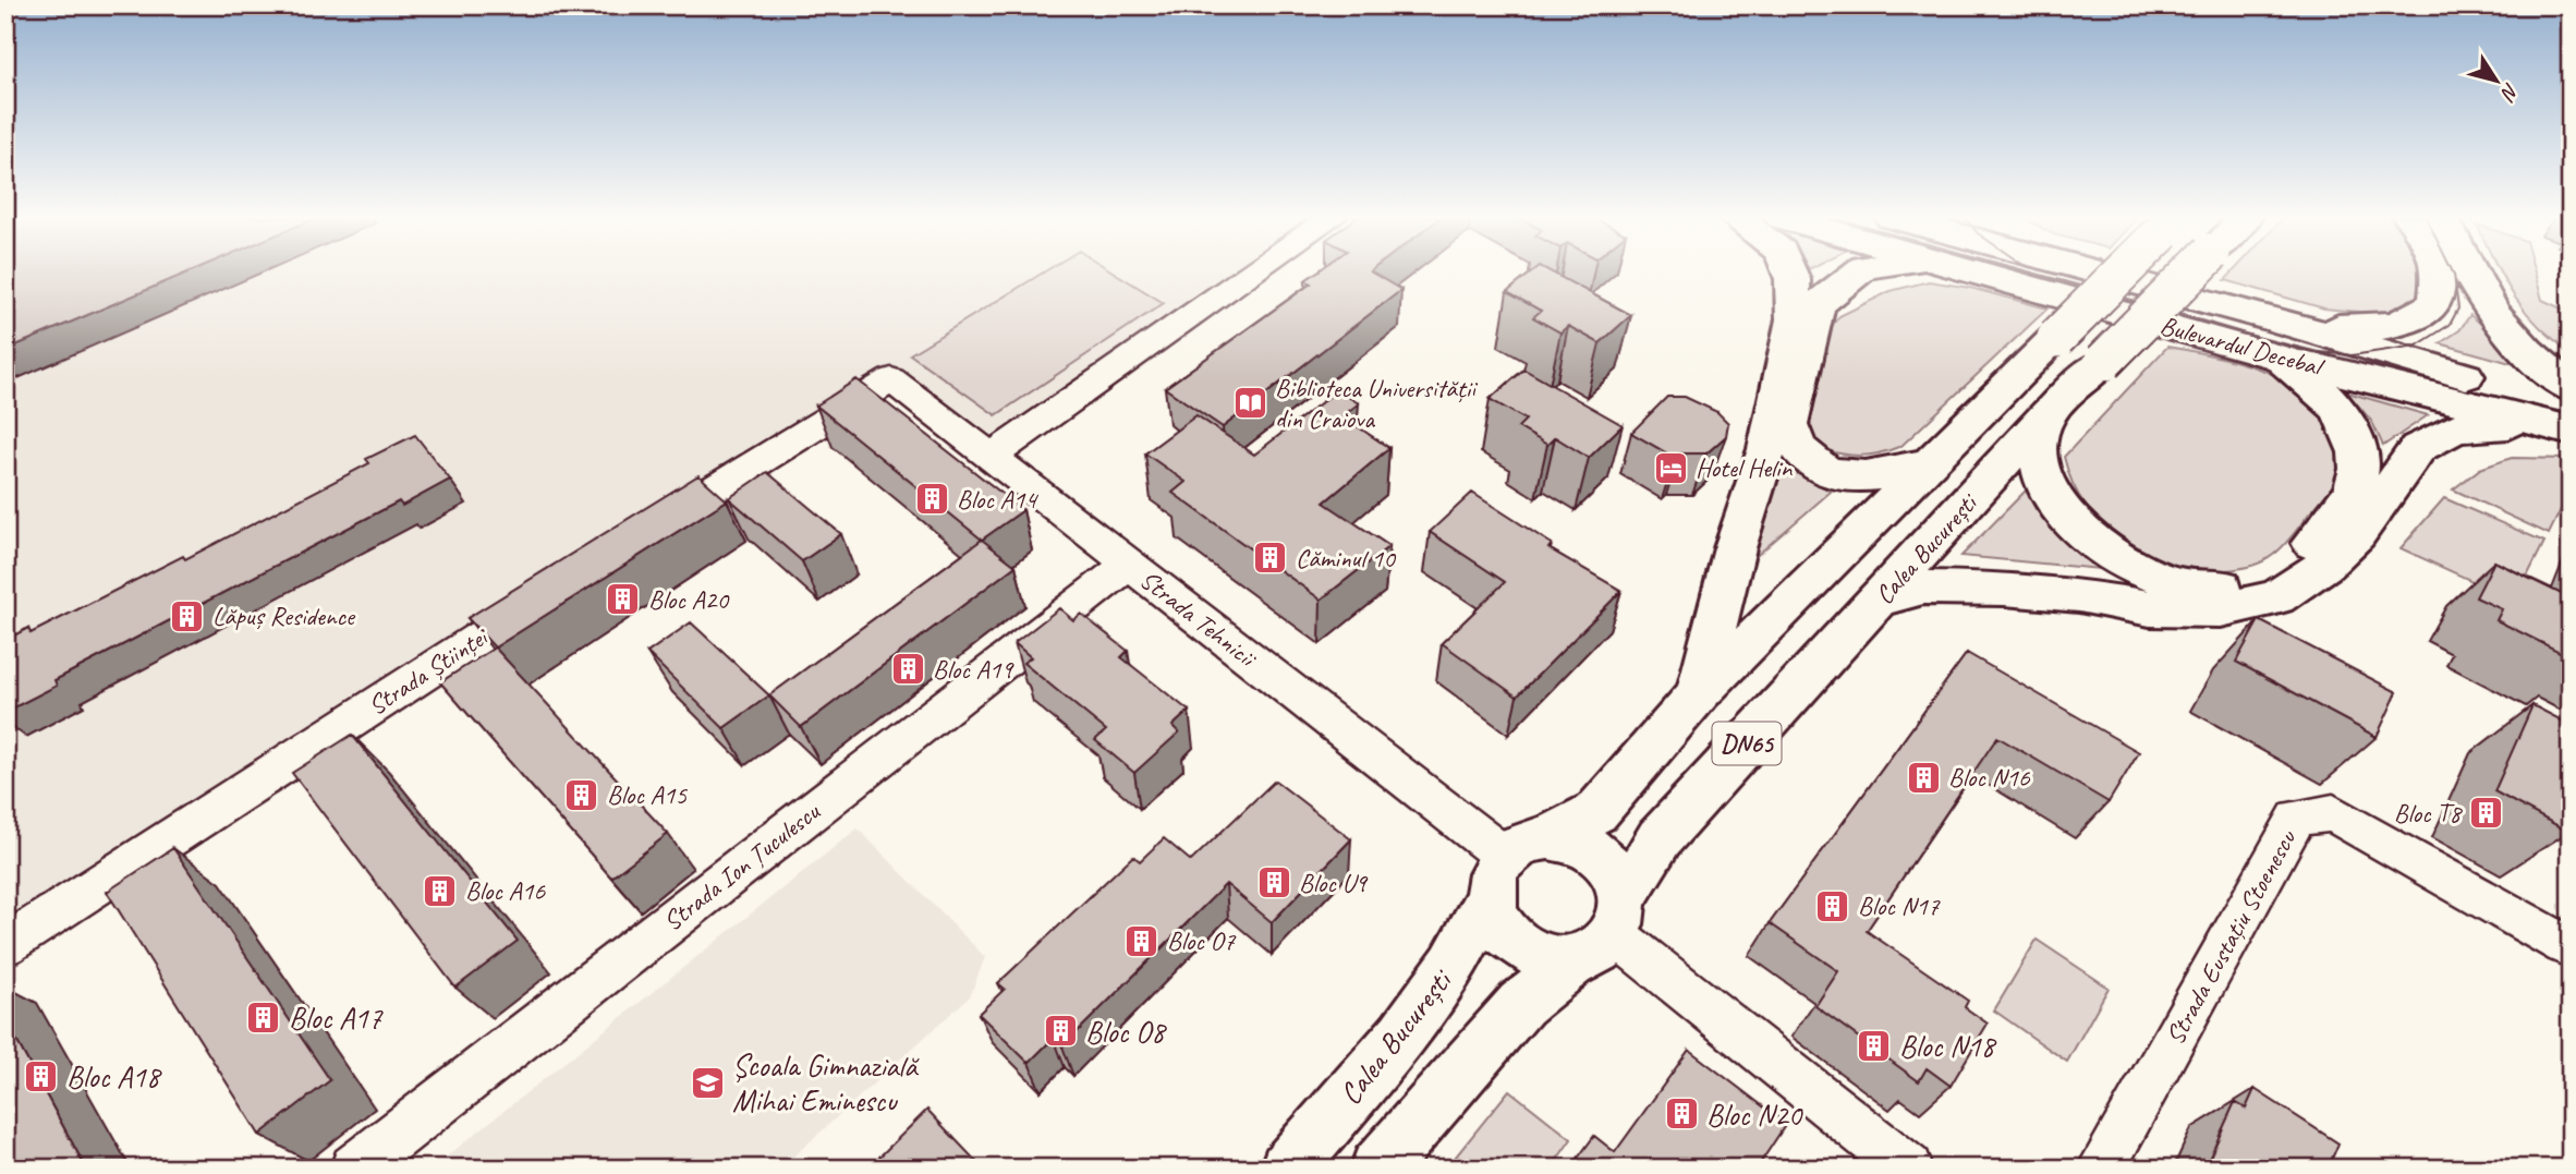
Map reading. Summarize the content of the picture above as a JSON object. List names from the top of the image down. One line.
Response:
{"streets":{"main road":["Bulevardul Decebal","Calea București","DN65"],"street":["Strada Tehnicii","Strada Științei","Strada Ion Țuculescu","Strada Eustațiu Stoenescu"]},"crossings":[["Calea București","Strada Tehnicii"],["Calea București","DN65"],["Strada Tehnicii","DN65"],["Strada Tehnicii","Strada Ion Țuculescu"]],"places":{"library":["Biblioteca Universității din Craiova"],"hotel":["Hotel Helin"],"building":["Bloc A14","Căminul 10","Bloc A20","Lăpuș Residence","Bloc A19","Bloc N16","Bloc A15","Bloc T8","Bloc U9","Bloc A16","Bloc N17","Bloc O7","Bloc A17","Bloc O8","Bloc N18","Bloc A18","Bloc N20"],"school or university":["Școala Gimnazială Mihai Eminescu"]},"north":"bottom right"}
